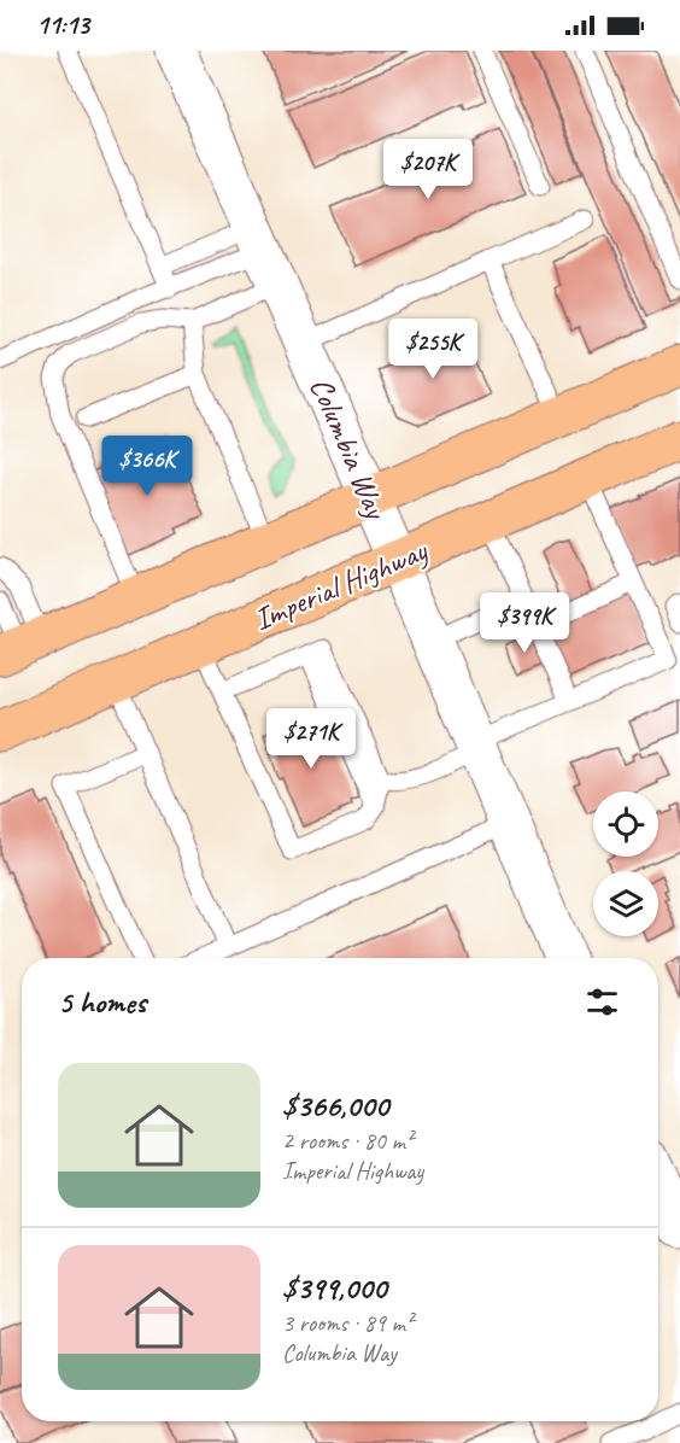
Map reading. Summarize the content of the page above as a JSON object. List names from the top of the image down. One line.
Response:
{"streets":{"main road":["Imperial Highway"],"street":["Columbia Way"]},"crossings":[["Columbia Way","Imperial Highway"]],"page":{"status":"11:13","price":["$207K","$255K","$366K","$399K","$271K"],"heading":"5 homes","list":[{"name":"$366,000","note":"2 rooms · 80 m² · Imperial Highway"},{"name":"$399,000","note":"3 rooms · 89 m² · Columbia Way"}]}}
